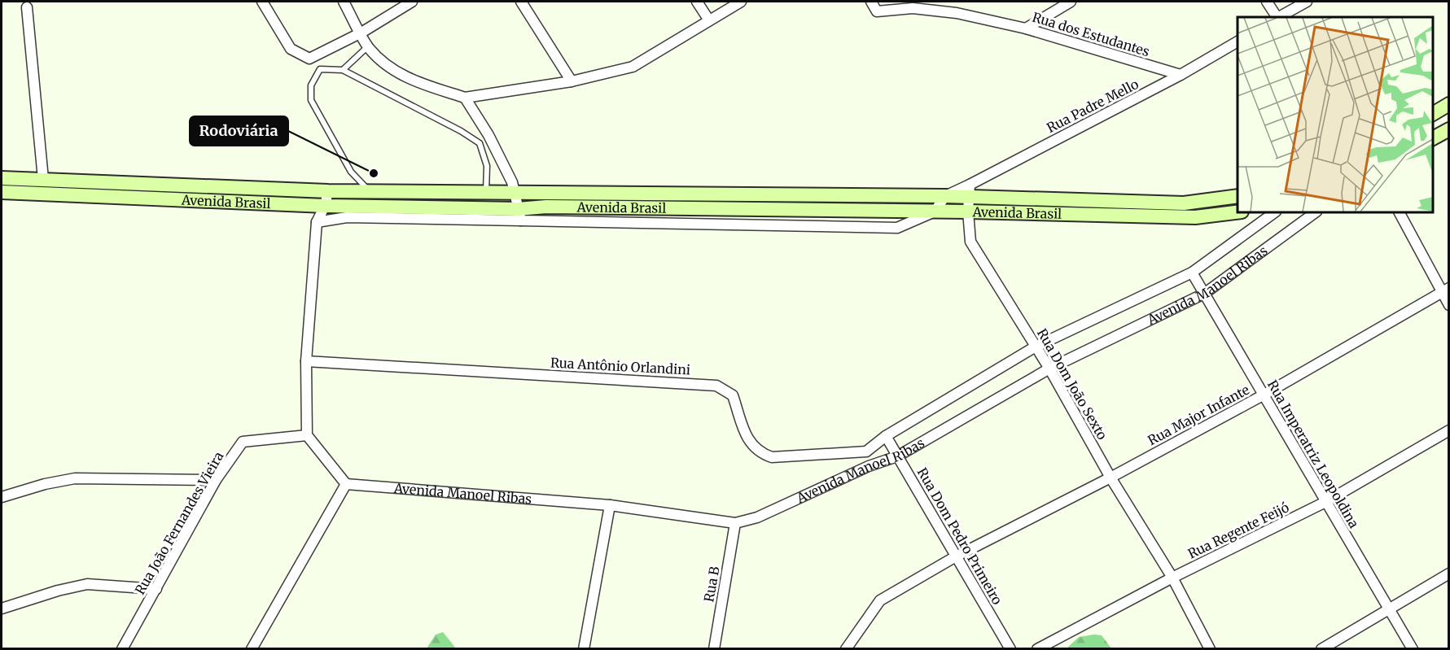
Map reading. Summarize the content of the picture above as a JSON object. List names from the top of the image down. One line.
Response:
{"streets":{"main road":["Avenida Brasil"],"street":["Rua dos Estudantes","Rua Padre Mello","Avenida Manoel Ribas","Rua Antônio Orlandini","Rua Dom João Sexto","Rua Major Infante","Rua Imperatriz Leopoldina","Rua João Fernandes Vieira","Rua Regente Feijó","Rua Dom Pedro Primeiro","Rua B"]},"crossings":[["Rua dos Estudantes","Rua Padre Mello"],["Rua Padre Mello","Avenida Brasil"],["Avenida Brasil","Rua Dom João Sexto"],["Avenida Manoel Ribas","Rua Dom João Sexto"],["Avenida Manoel Ribas","Rua Imperatriz Leopoldina"],["Avenida Manoel Ribas","Rua Dom Pedro Primeiro"],["Avenida Manoel Ribas","Rua B"],["Rua Dom João Sexto","Rua Major Infante"],["Rua Dom João Sexto","Rua Regente Feijó"],["Rua Major Infante","Rua Imperatriz Leopoldina"],["Rua Major Infante","Rua Dom Pedro Primeiro"],["Rua Imperatriz Leopoldina","Rua Regente Feijó"]],"places":["Rodoviária"]}
